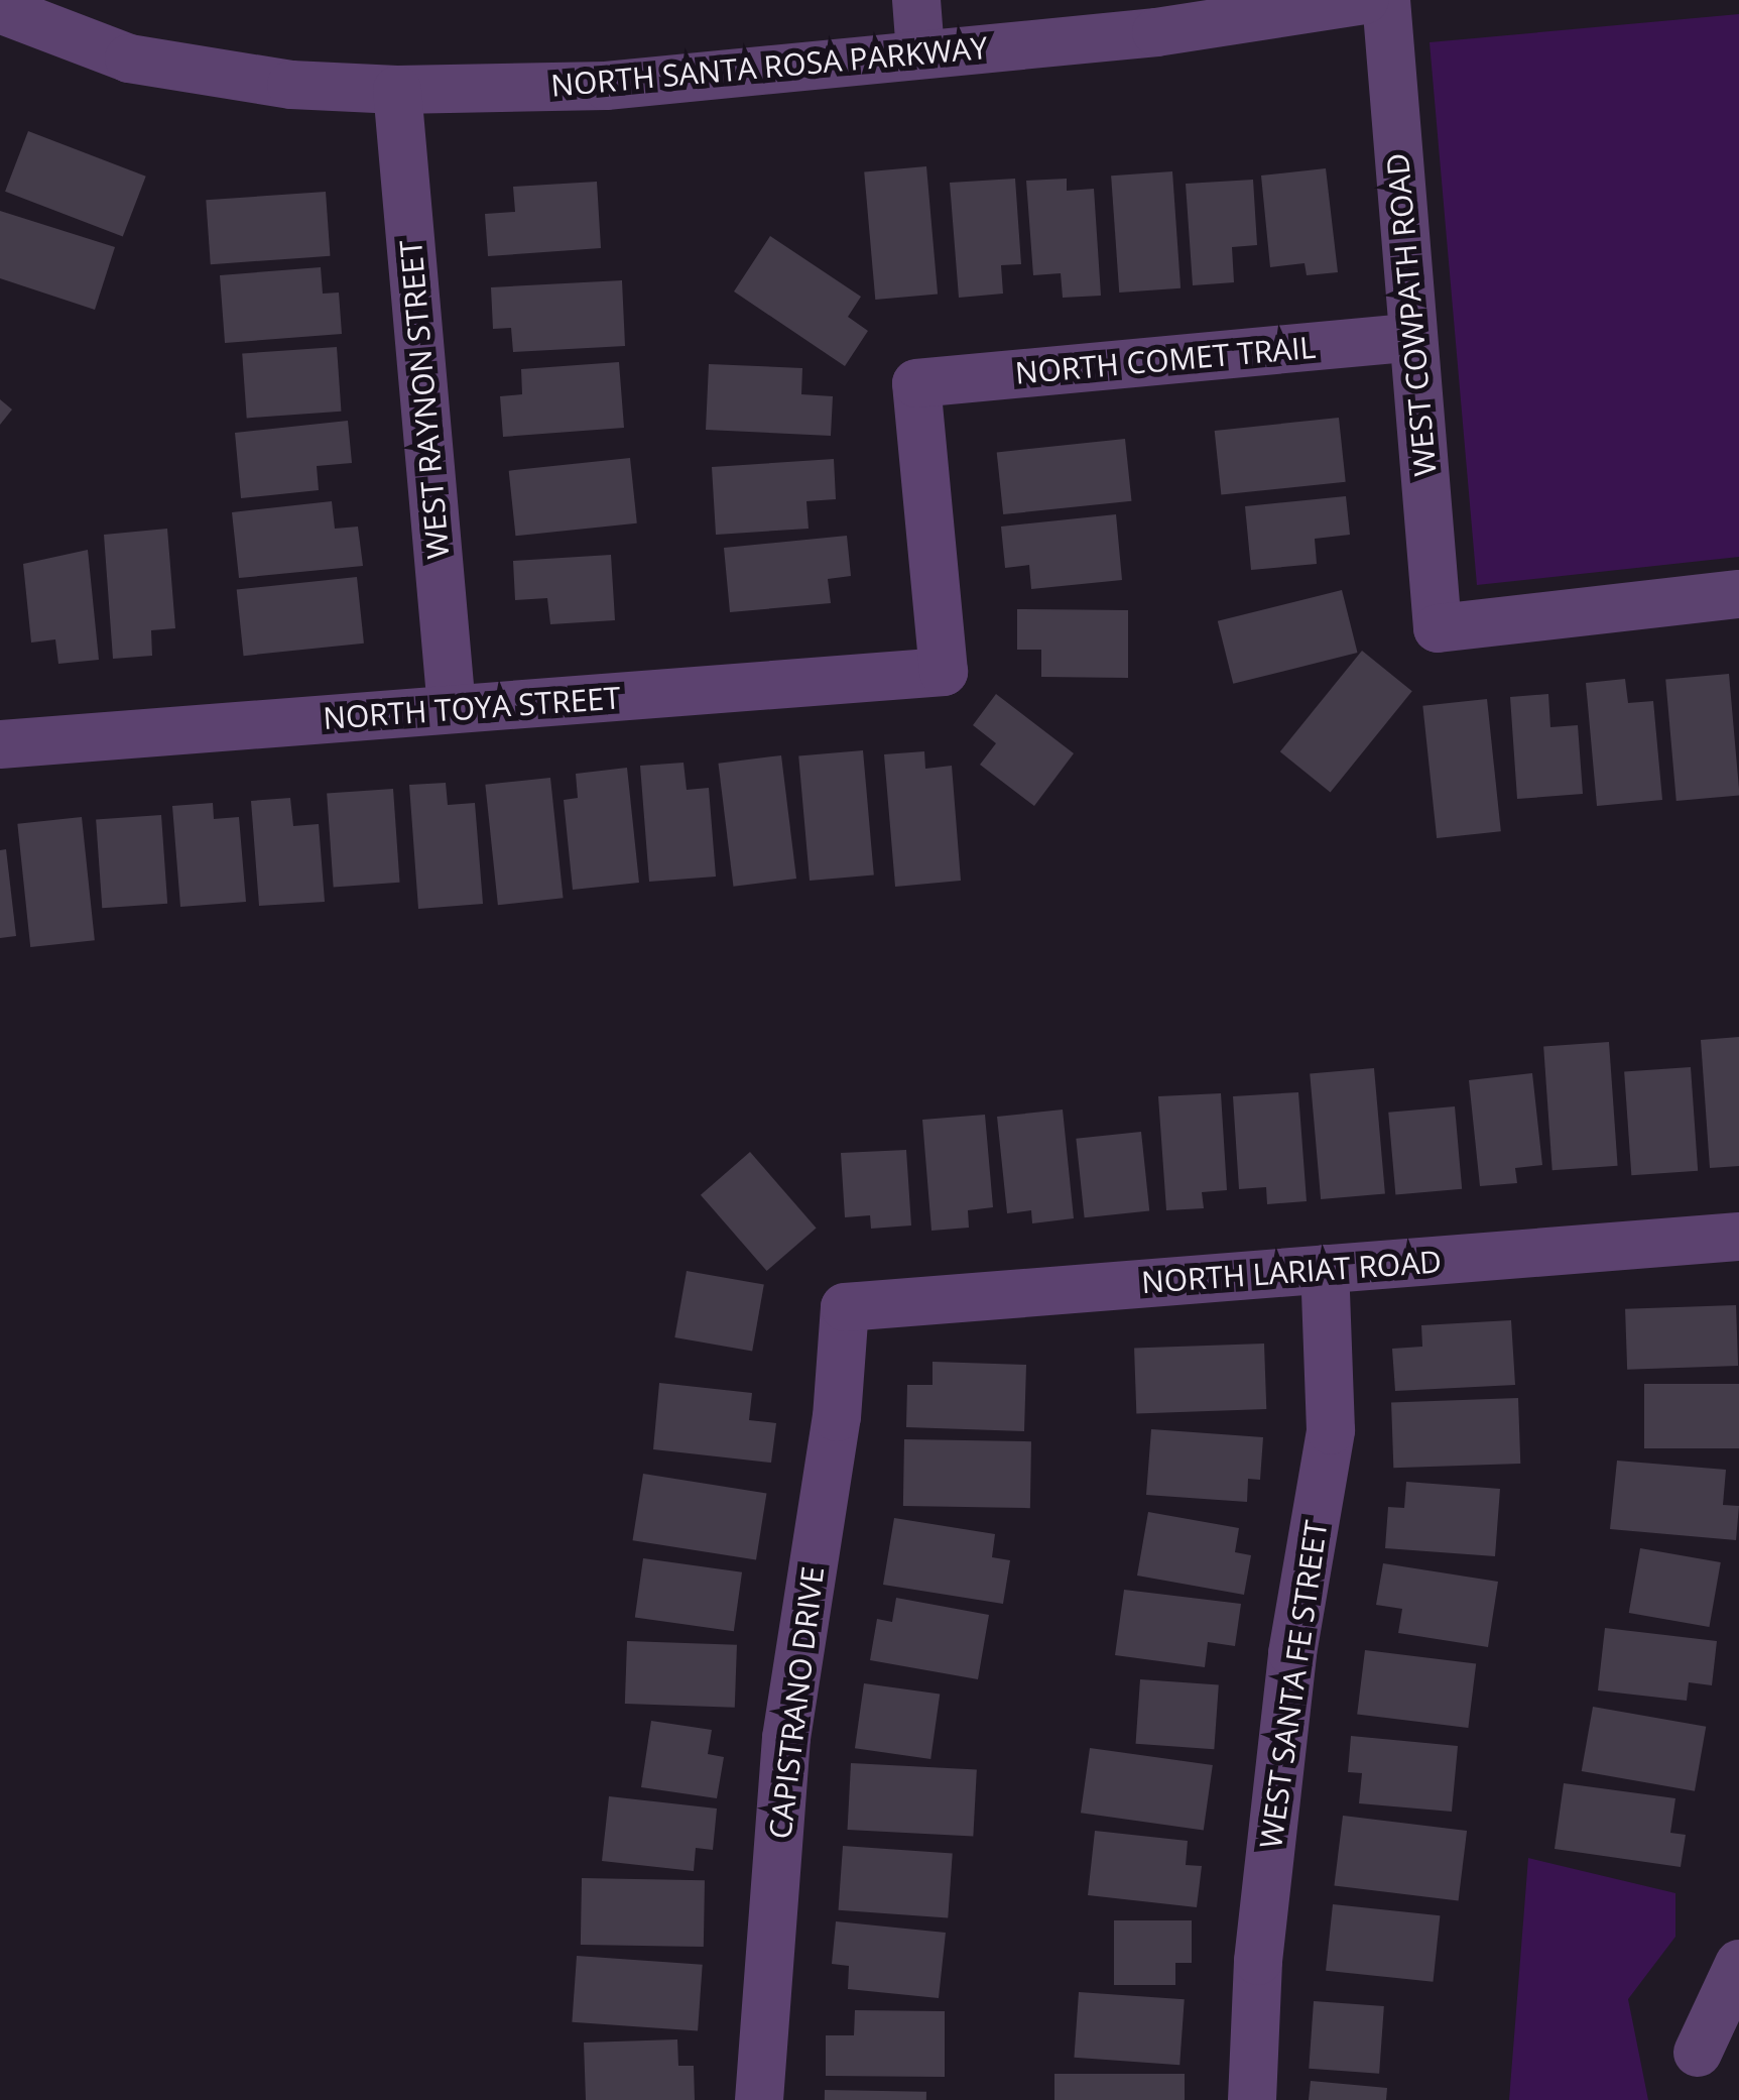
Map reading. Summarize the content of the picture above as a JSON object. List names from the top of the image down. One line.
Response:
{"streets":{"street":["NORTH SANTA ROSA PARKWAY","WEST COWPATH ROAD","NORTH COMET TRAIL","WEST RAYNON STREET","NORTH TOYA STREET","NORTH LARIAT ROAD","WEST SANTA FE STREET","CAPISTRANO DRIVE"]},"crossings":[["NORTH SANTA ROSA PARKWAY","WEST RAYNON STREET"],["WEST COWPATH ROAD","NORTH COMET TRAIL"],["NORTH COMET TRAIL","NORTH TOYA STREET"],["WEST RAYNON STREET","NORTH TOYA STREET"],["NORTH LARIAT ROAD","WEST SANTA FE STREET"],["NORTH LARIAT ROAD","CAPISTRANO DRIVE"]]}
